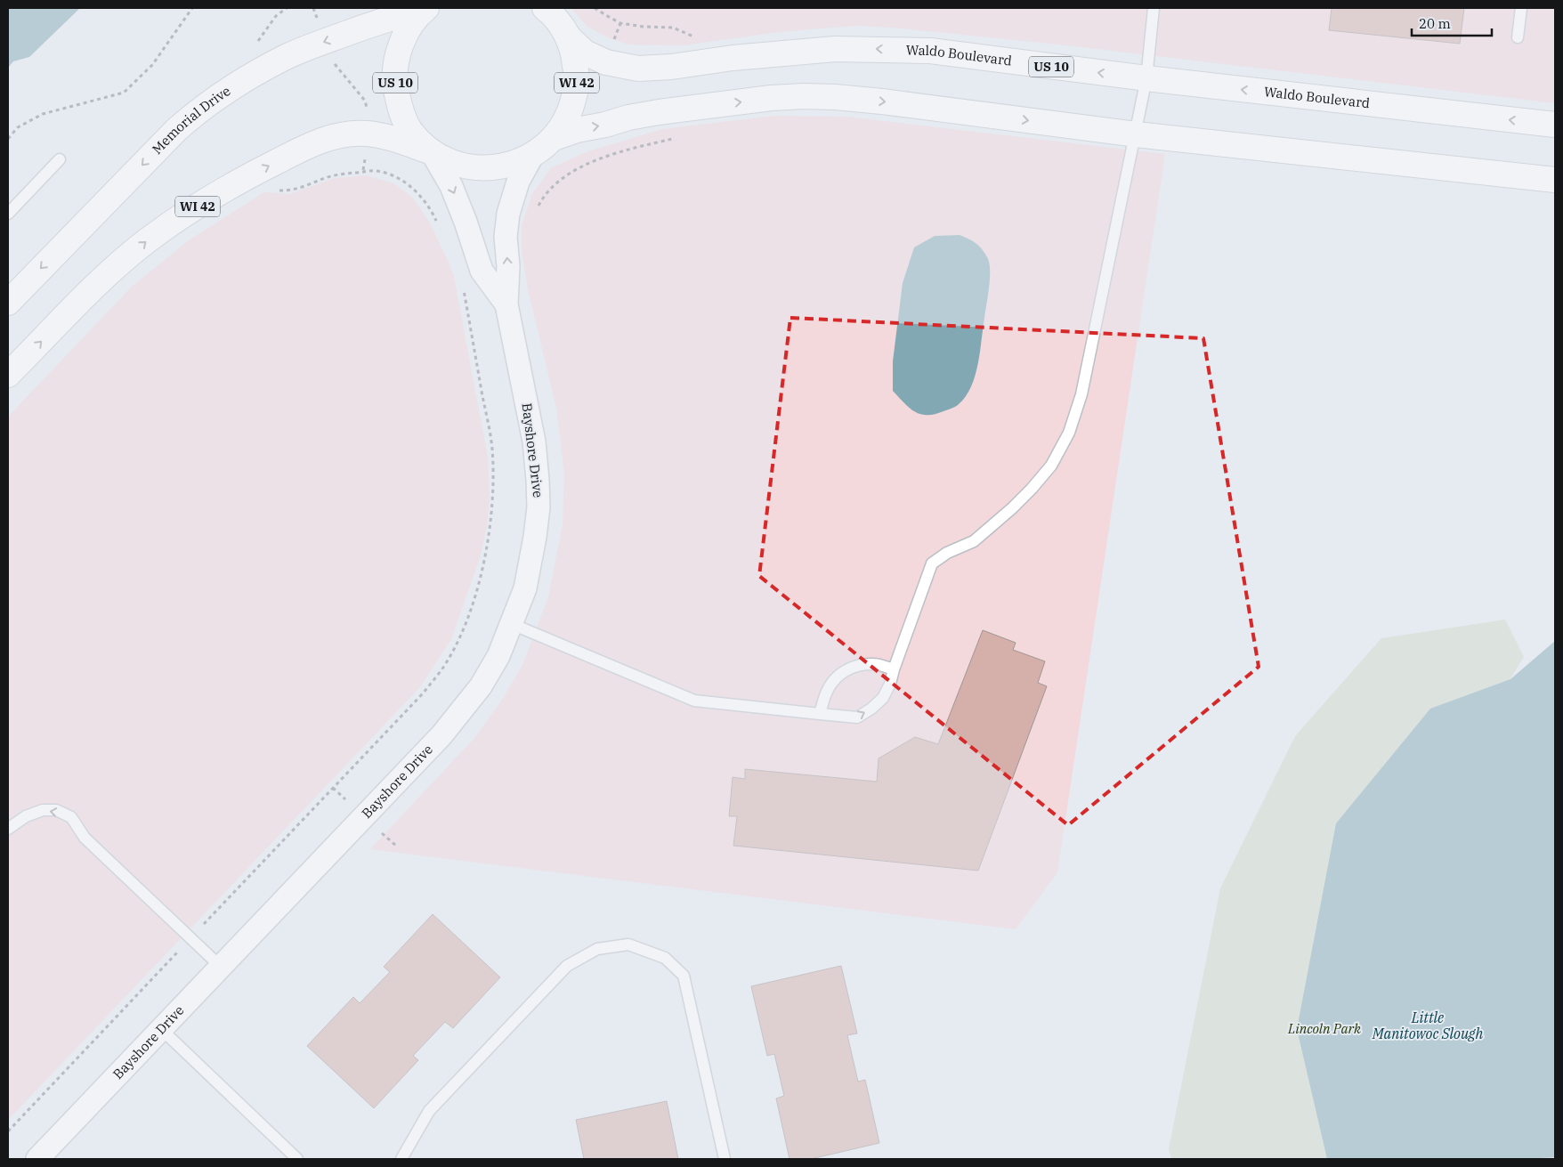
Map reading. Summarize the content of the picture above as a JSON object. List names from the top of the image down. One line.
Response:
{"streets":{"main road":["Waldo Boulevard","US 10","WI 42","Memorial Drive"],"street":["Bayshore Drive"]},"crossings":[["Waldo Boulevard","US 10"],["Waldo Boulevard","WI 42"],["US 10","WI 42"],["US 10","Memorial Drive"]],"water":["Little Manitowoc Slough"],"parks":["Lincoln Park"],"scale_bar":"20 m"}
